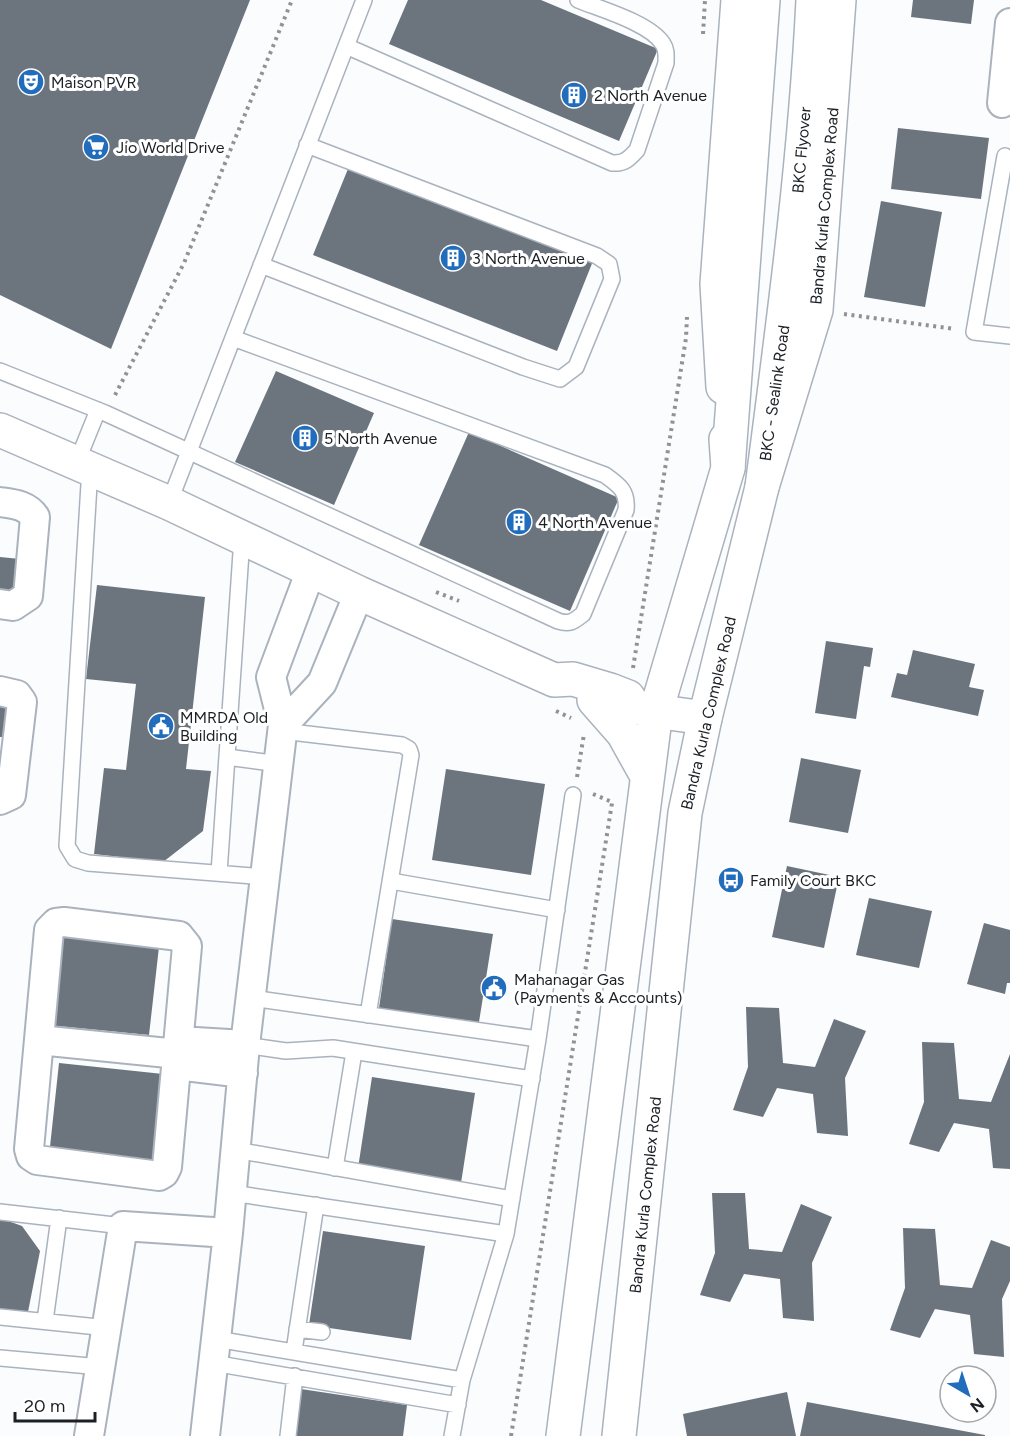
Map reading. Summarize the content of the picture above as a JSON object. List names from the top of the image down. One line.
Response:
{"streets":{"main road":["BKC Flyover","Bandra Kurla Complex Road","BKC - Sealink Road"]},"crossings":[["BKC Flyover","Bandra Kurla Complex Road"],["BKC Flyover","BKC - Sealink Road"],["Bandra Kurla Complex Road","BKC - Sealink Road"]],"places":{"theatre":["Maison PVR"],"building":["2 North Avenue","3 North Avenue","5 North Avenue","4 North Avenue"],"supermarket":["Jio World Drive"],"public building":["MMRDA Old Building","Mahanagar Gas (Payments & Accounts)"],"bus stop":["Family Court BKC"]},"scale_bar":"20 m","north":"bottom right"}
